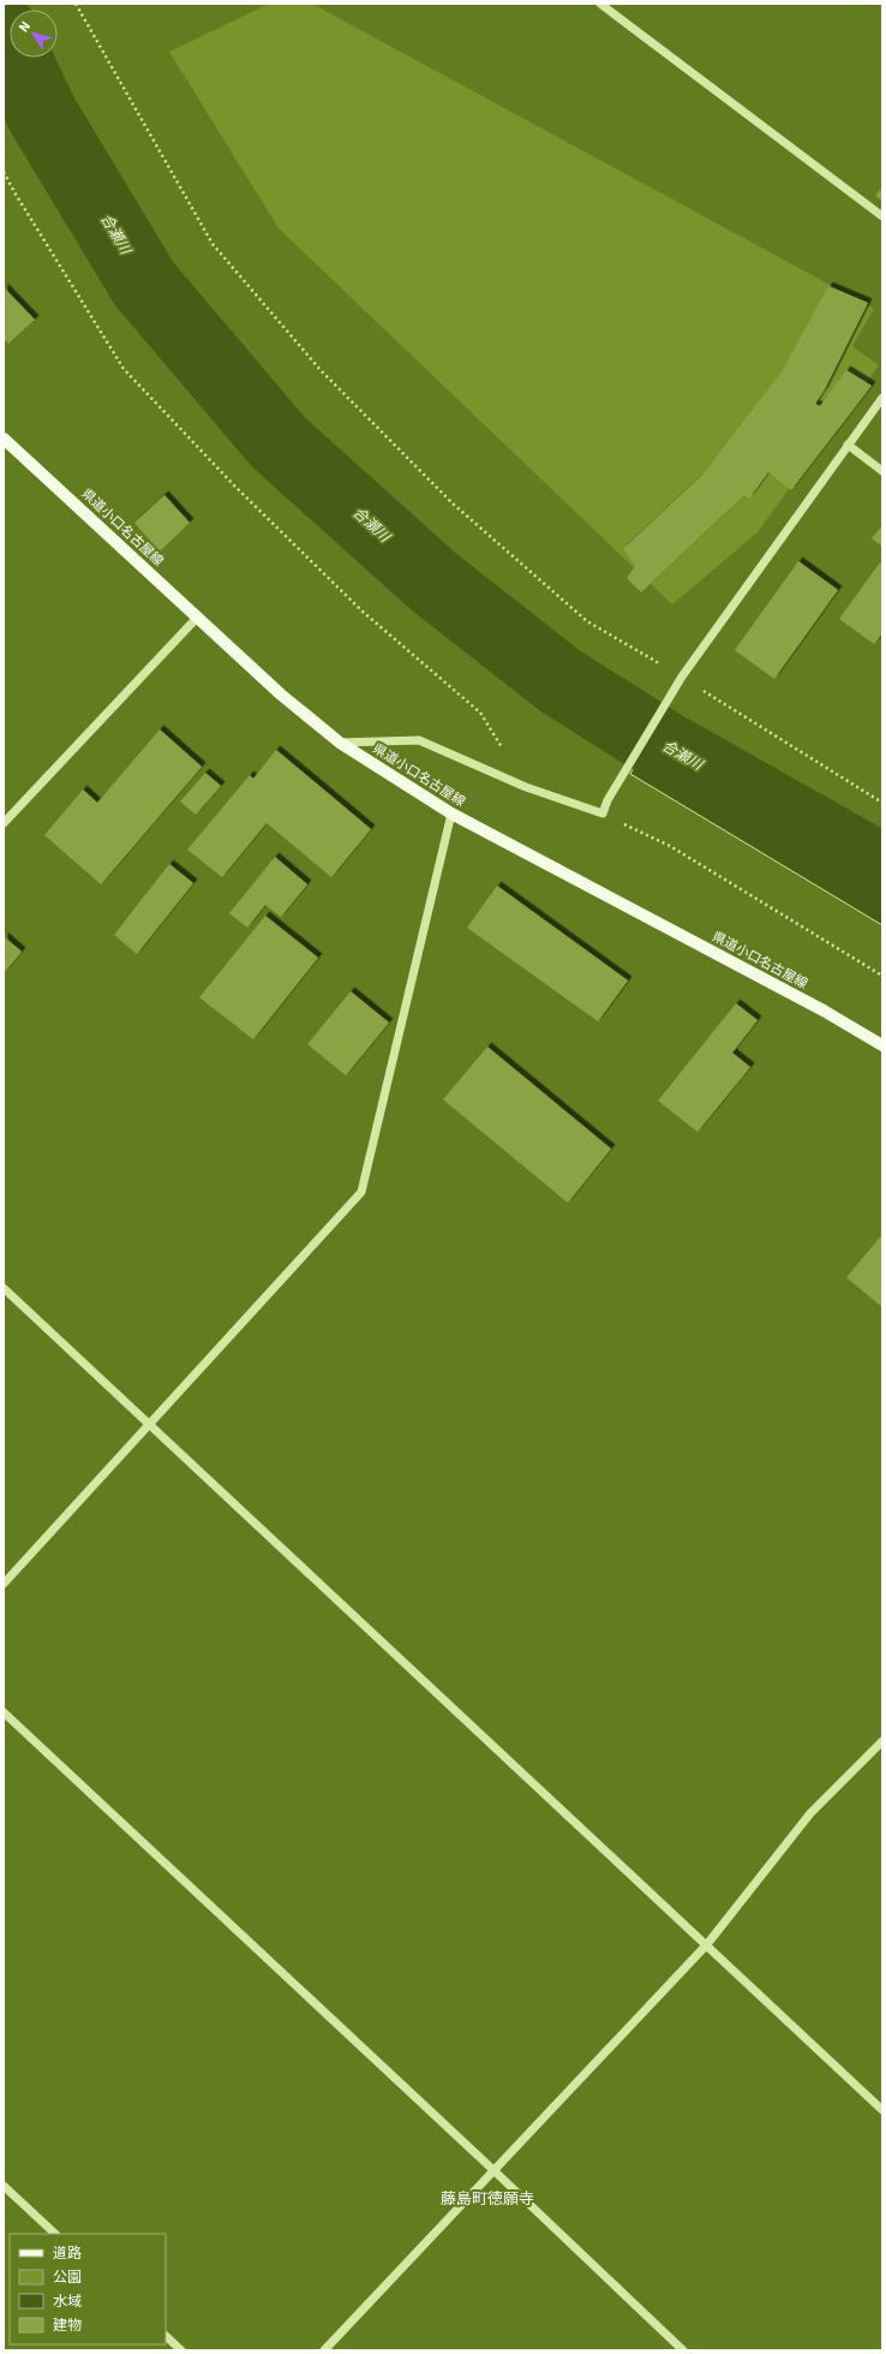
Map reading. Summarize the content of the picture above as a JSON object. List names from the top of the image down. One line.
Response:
{"streets":{"main road":["県道小口名古屋線"]},"districts":["藤島町徳願寺"],"water":["合瀬川"],"legend":["道路","公園","水域","建物"],"north":"top left"}
